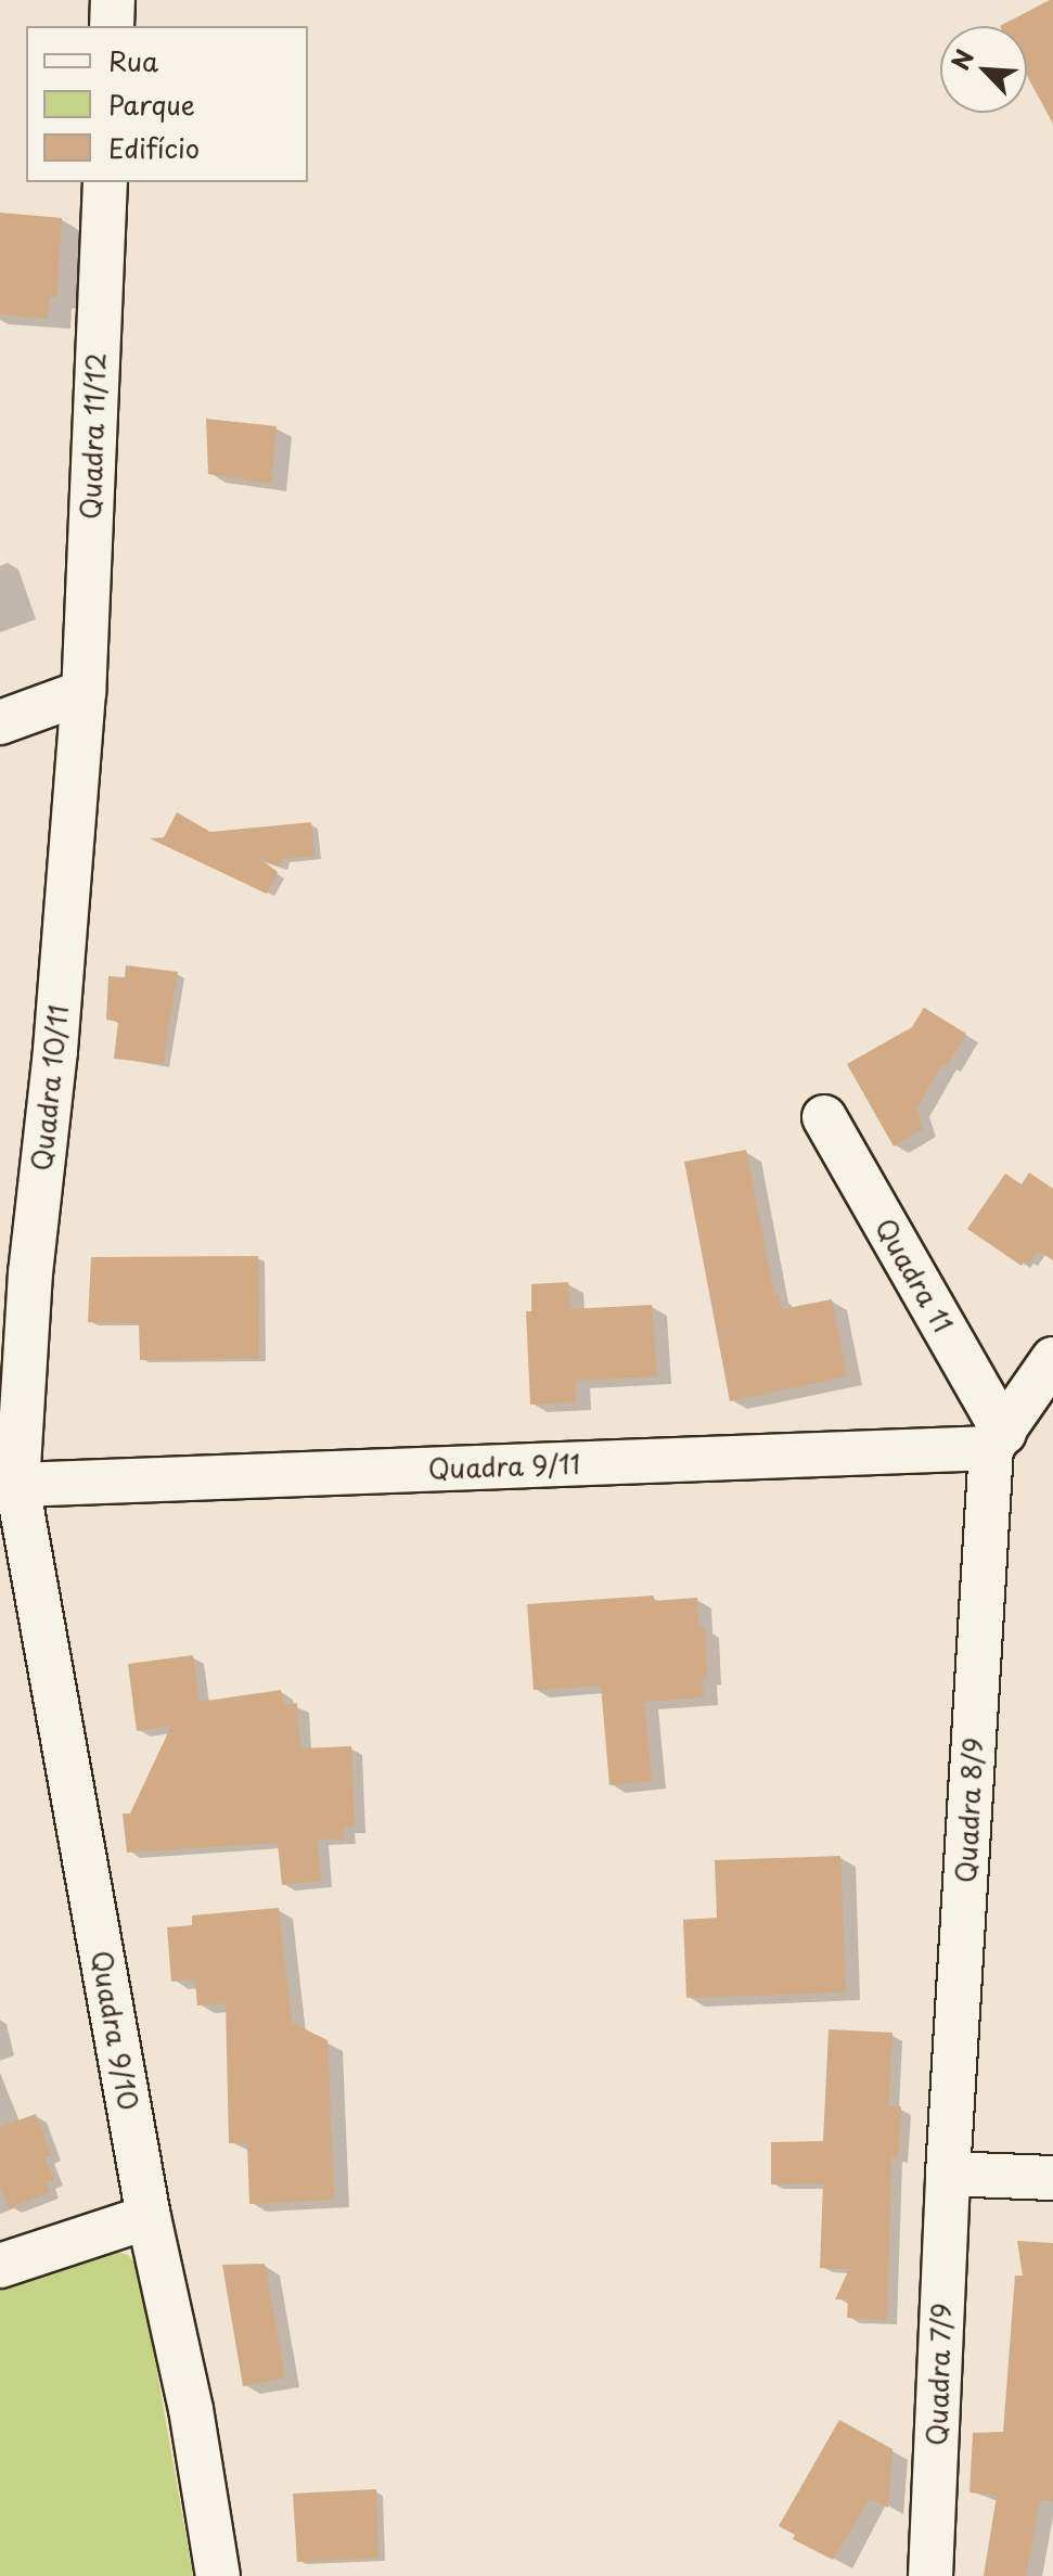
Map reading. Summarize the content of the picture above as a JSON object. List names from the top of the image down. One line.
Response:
{"streets":{"street":["Quadra 11/12","Quadra 10/11","Quadra 11","Quadra 9/11","Quadra 8/9","Quadra 9/10","Quadra 7/9"]},"crossings":[["Quadra 11/12","Quadra 10/11"],["Quadra 10/11","Quadra 9/11"],["Quadra 10/11","Quadra 9/10"],["Quadra 11","Quadra 9/11"],["Quadra 11","Quadra 8/9"],["Quadra 9/11","Quadra 8/9"],["Quadra 9/11","Quadra 9/10"],["Quadra 8/9","Quadra 7/9"]],"legend":["Rua","Parque","Edifício"],"north":"top left"}
